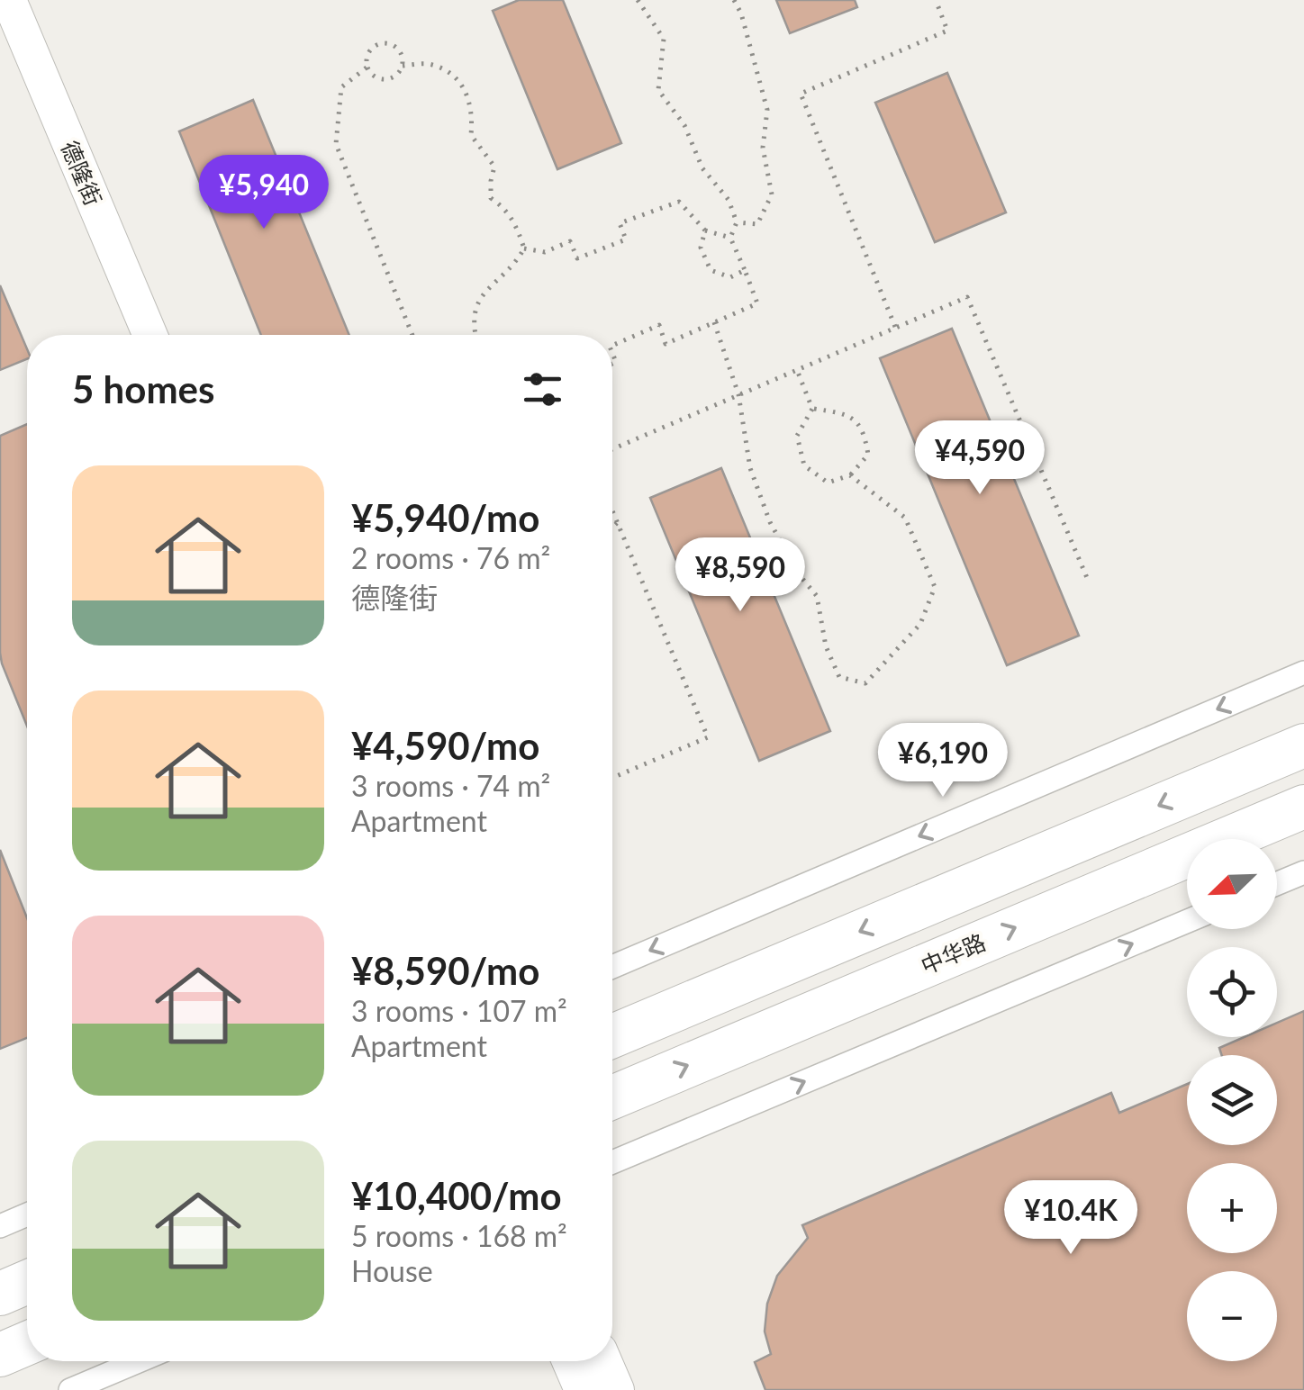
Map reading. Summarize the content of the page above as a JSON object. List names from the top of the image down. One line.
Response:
{"streets":{"highway":["中华路"],"main road":["德隆街"]},"north":"bottom left","page":{"price":["¥5,940","¥4,590","¥8,590","¥6,190","¥10.4K"],"heading":"5 homes","list":[{"name":"¥5,940/mo","note":"2 rooms · 76 m² · 德隆街"},{"name":"¥4,590/mo","note":"3 rooms · 74 m² · Apartment"},{"name":"¥8,590/mo","note":"3 rooms · 107 m² · Apartment"},{"name":"¥10,400/mo","note":"5 rooms · 168 m² · House"}],"map_buttons":["+","−"]}}
